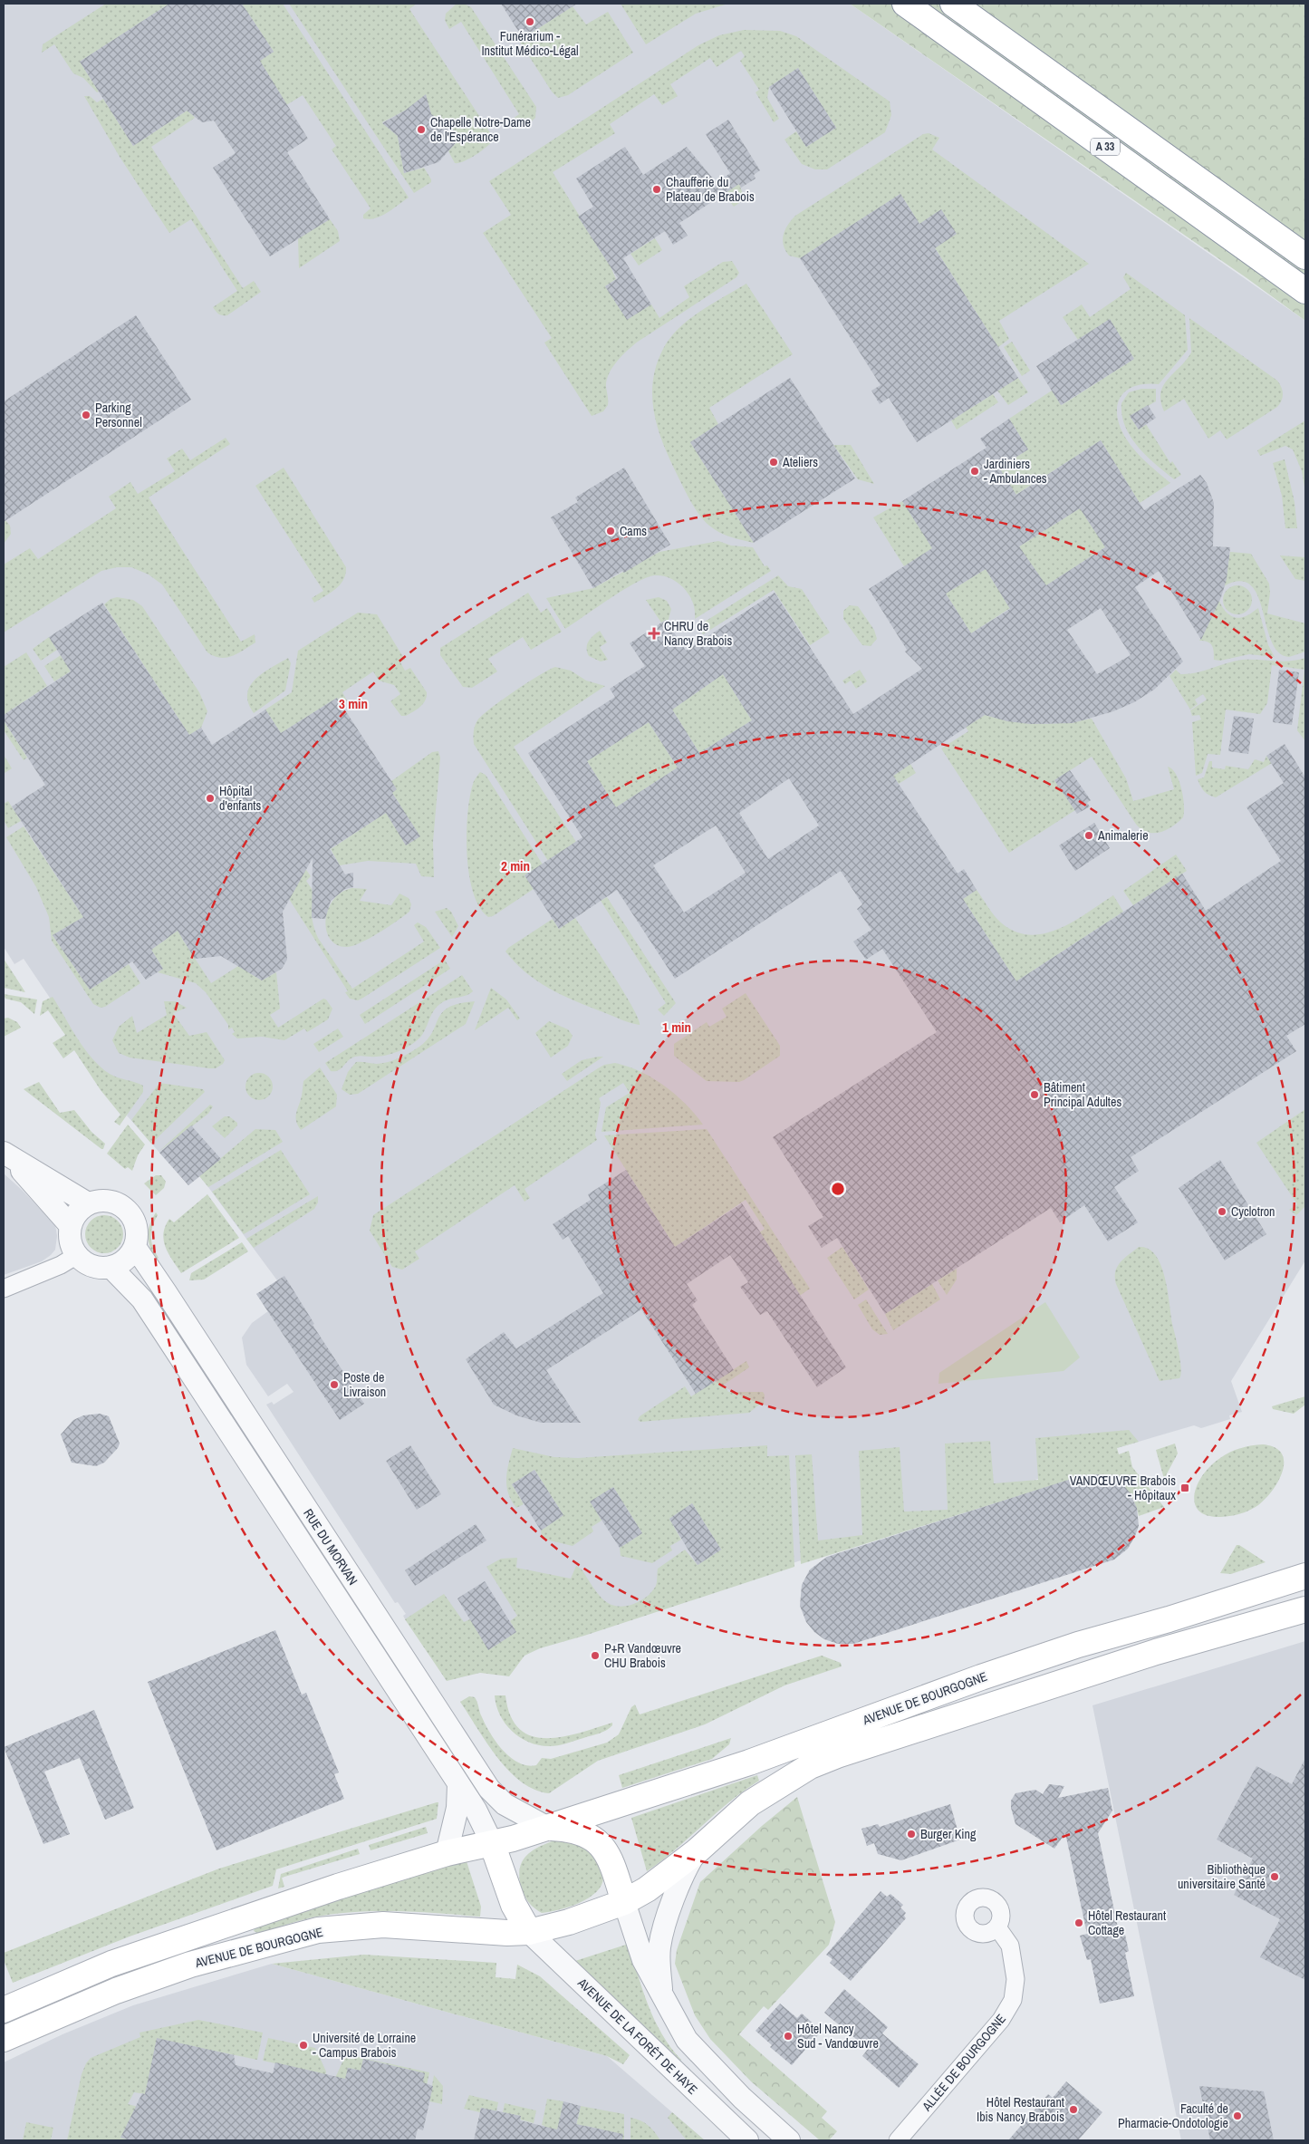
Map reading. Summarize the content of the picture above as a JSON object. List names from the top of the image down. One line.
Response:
{"streets":{"main road":["A 33","AVENUE DE BOURGOGNE"],"street":["RUE DU MORVAN","AVENUE DE LA FORÊT DE HAYE","ALLÉE DE BOURGOGNE"]},"crossings":[["RUE DU MORVAN","AVENUE DE BOURGOGNE"],["RUE DU MORVAN","AVENUE DE LA FORÊT DE HAYE"],["AVENUE DE BOURGOGNE","AVENUE DE LA FORÊT DE HAYE"]],"places":{"other":["Funérarium - Institut Médico-Légal","Chapelle Notre-Dame de l'Espérance","Chaufferie du Plateau de Brabois","Parking Personnel","Ateliers","Jardiniers - Ambulances","Cams","Hôpital d'enfants","Animalerie","Bâtiment Principal Adultes","Cyclotron","Poste de Livraison","P+R Vandœuvre CHU Brabois","Burger King","Bibliothèque universitaire Santé","Hôtel Restaurant Cottage","Hôtel Nancy Sud - Vandœuvre","Université de Lorraine - Campus Brabois","Hôtel Restaurant Ibis Nancy Brabois","Faculté de Pharmacie-Ondotologie"],"health":["CHRU de Nancy Brabois"],"transit":["VANDŒUVRE Brabois - Hôpitaux"]},"rings":["3 min","2 min","1 min"]}
